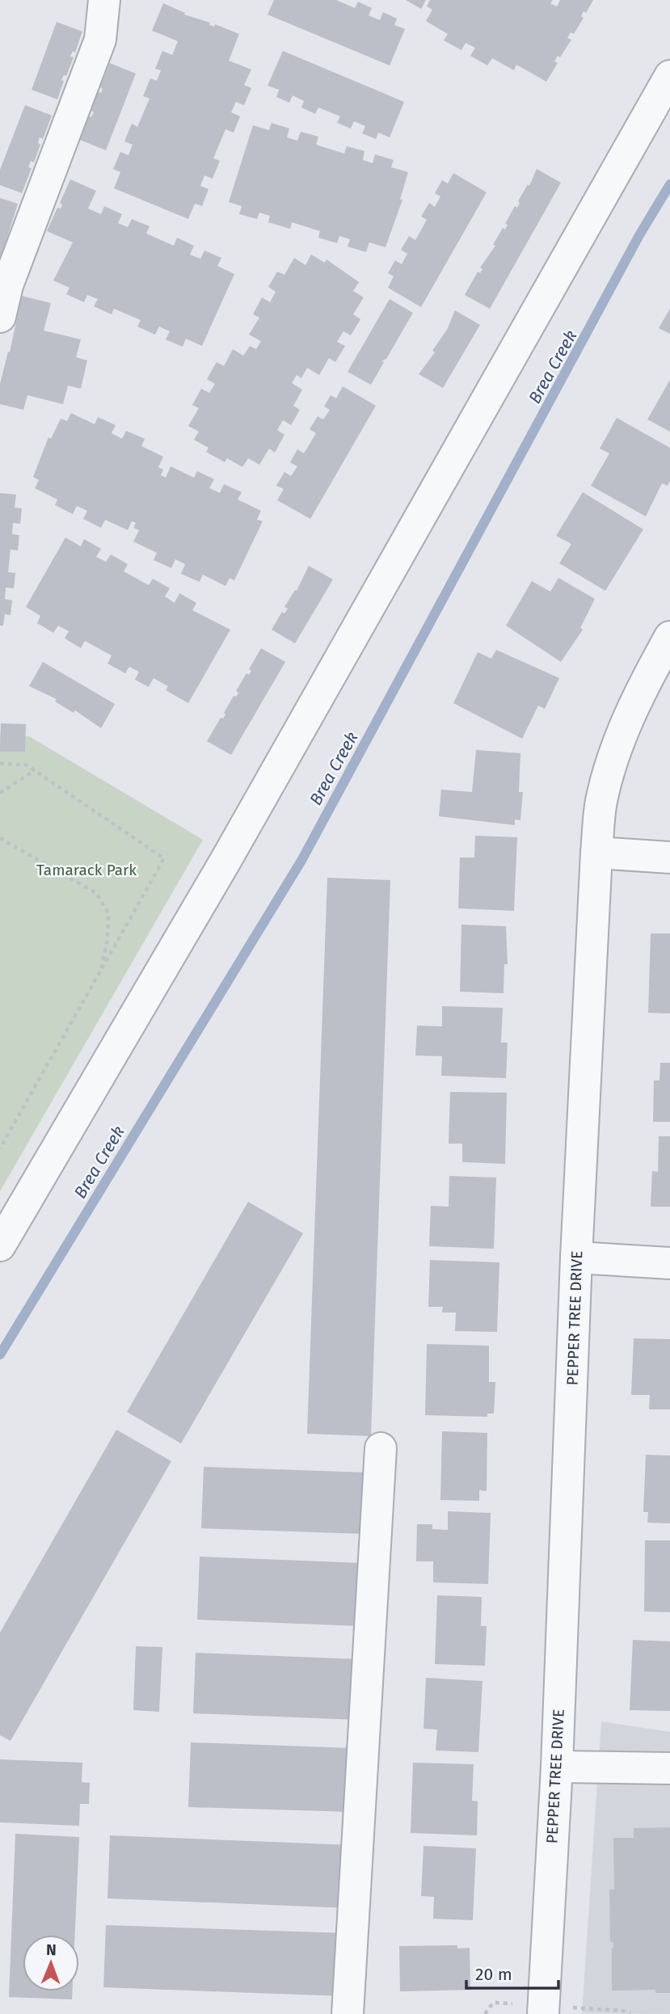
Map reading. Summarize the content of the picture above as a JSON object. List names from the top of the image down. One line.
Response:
{"streets":{"street":["PEPPER TREE DRIVE"]},"water":["Brea Creek"],"parks":["Tamarack Park"],"scale_bar":"20 m","north":"top"}
